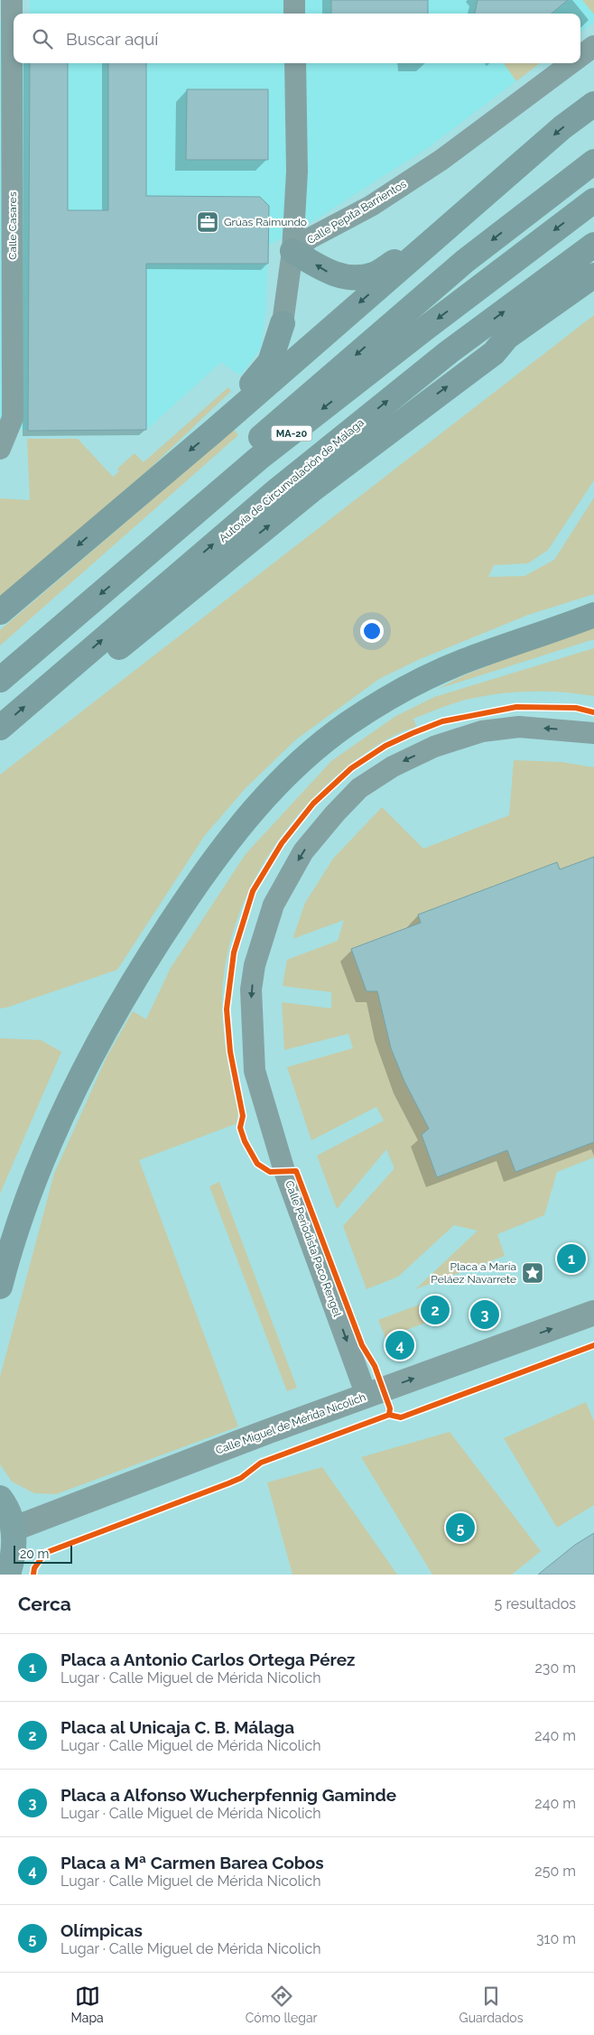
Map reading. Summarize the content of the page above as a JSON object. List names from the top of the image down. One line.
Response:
{"streets":{"highway":["MA-20","Autovía de Circunvalación de Málaga"],"street":["Calle Pepita Barrientos","Calle Casares","Calle Periodista Paco Rengel","Calle Miguel de Mérida Nicolich"]},"crossings":[["Calle Periodista Paco Rengel","Calle Miguel de Mérida Nicolich"]],"one_way":["Calle Miguel de Mérida Nicolich"],"places":{"office":["Grúas Raimundo"],"place":["Placa a María Peláez Navarrete"]},"scale_bar":"20 m","page":{"search":"Buscar aquí","pins":["1","2","3","4","5"],"scale":"20 m","heading":["Cerca","5 resultados"],"list":[{"mark":"1","name":"Placa a Antonio Carlos Ortega Pérez","note":"Lugar · Calle Miguel de Mérida Nicolich","value":"230 m"},{"mark":"2","name":"Placa al Unicaja C. B. Málaga","note":"Lugar · Calle Miguel de Mérida Nicolich","value":"240 m"},{"mark":"3","name":"Placa a Alfonso Wucherpfennig Gaminde","note":"Lugar · Calle Miguel de Mérida Nicolich","value":"240 m"},{"mark":"4","name":"Placa a Mª Carmen Barea Cobos","note":"Lugar · Calle Miguel de Mérida Nicolich","value":"250 m"},{"mark":"5","name":"Olímpicas","note":"Lugar · Calle Miguel de Mérida Nicolich","value":"310 m"}],"nav":["Mapa","Cómo llegar","Guardados"]}}
